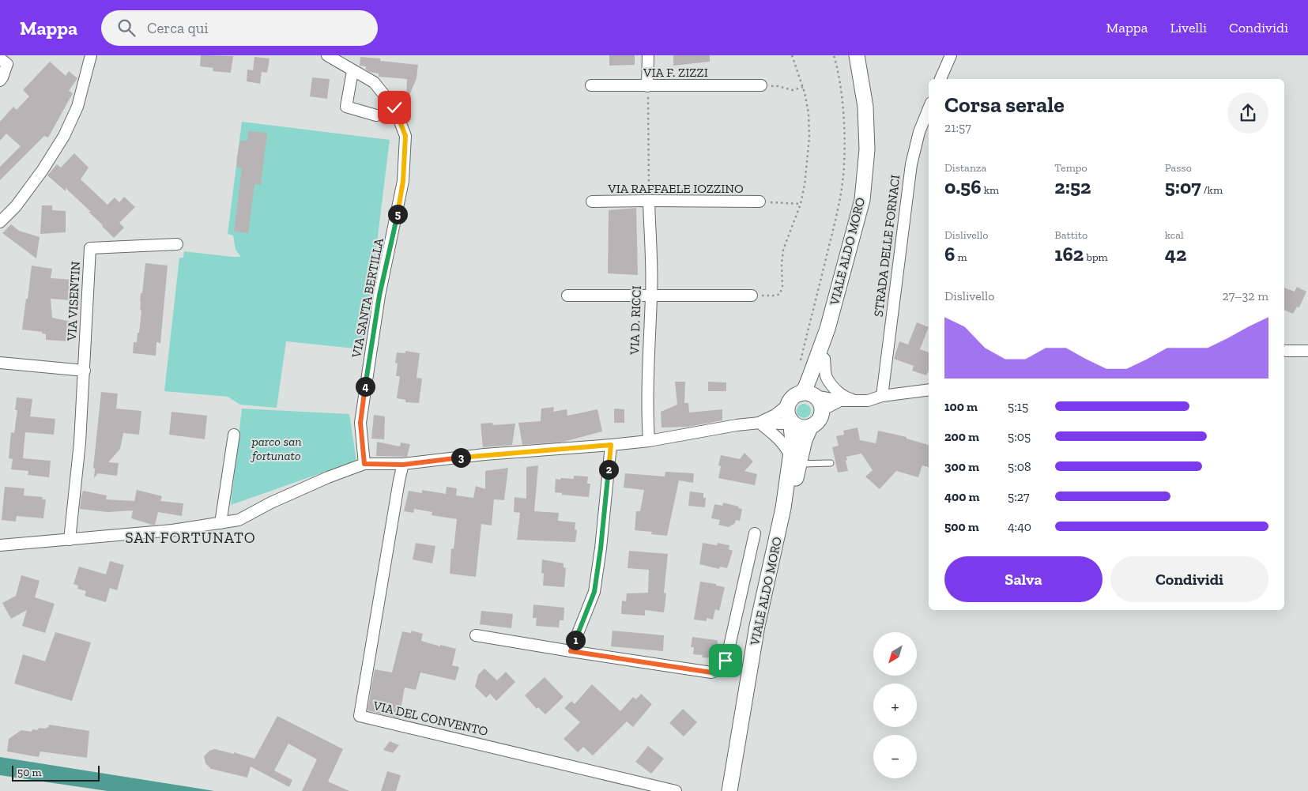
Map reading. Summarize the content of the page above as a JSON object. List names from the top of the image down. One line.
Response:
{"streets":{"main road":["VIALE ALDO MORO"],"street":["VIA F. ZIZZI","VIA RAFFAELE IOZZINO","STRADA DELLE FORNACI","VIA SANTA BERTILLA","VIA VISENTIN","VIA D. RICCI","VIA DEL CONVENTO"]},"crossings":[["VIA RAFFAELE IOZZINO","VIA D. RICCI"]],"districts":["SAN FORTUNATO"],"parks":["parco san fortunato"],"scale_bar":"50 m","north":"bottom left","page":{"header":"Mappa","search":"Cerca qui","nav":["Mappa","Livelli","Condividi"],"heading":["Corsa serale","21:57"],"stats":[["Distanza","0.56 km"],["Tempo","2:52"],["Passo","5:07 /km"],["Dislivello","6 m"],["Battito","162 bpm"],["kcal","42"]],"pins":["5","4","3","2","1"],"chart":["Dislivello","27–32 m"],"list":[{"name":"100 m","note":"5:15"},{"name":"200 m","note":"5:05"},{"name":"300 m","note":"5:08"},{"name":"400 m","note":"5:27"},{"name":"500 m","note":"4:40"}],"buttons":["Salva","Condividi"],"map_buttons":["+","−"],"scale":"50 m"}}
